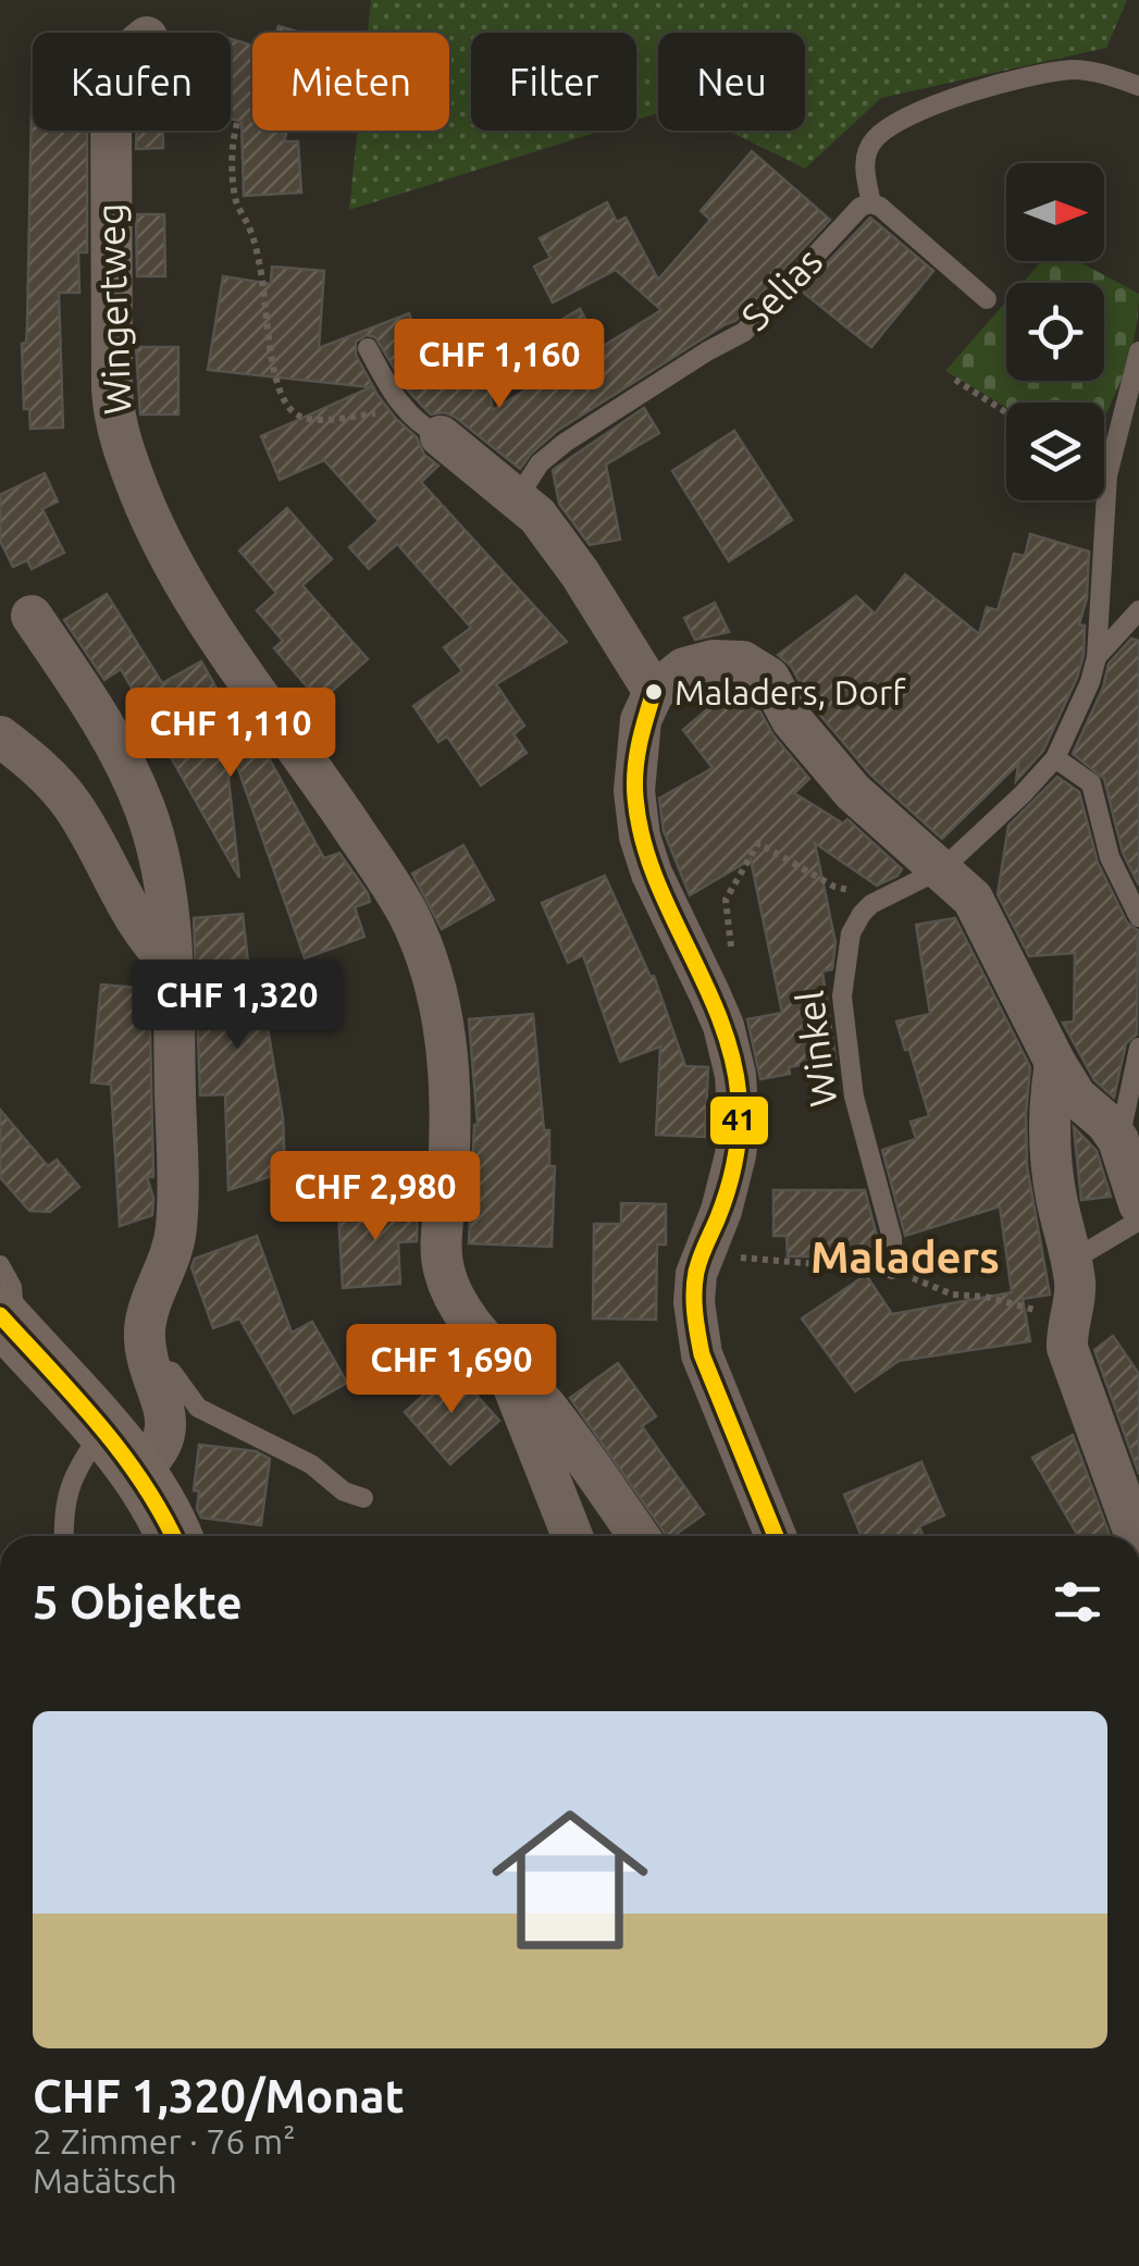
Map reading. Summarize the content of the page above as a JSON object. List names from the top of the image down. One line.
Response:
{"streets":{"street":["Wingertweg"],"lane":["Selias","Winkel"]},"districts":["Maladers"],"places":["Maladers, Dorf"],"lines":["transit line 41"],"north":"right","page":{"chip":["Kaufen","Mieten","Filter","Neu"],"price":["CHF 1,160","CHF 1,110","CHF 1,320","CHF 2,980","CHF 1,690"],"heading":"5 Objekte","list":[{"name":"CHF 1,320/Monat","note":"2 Zimmer · 76 m² · Matätsch"}]}}
